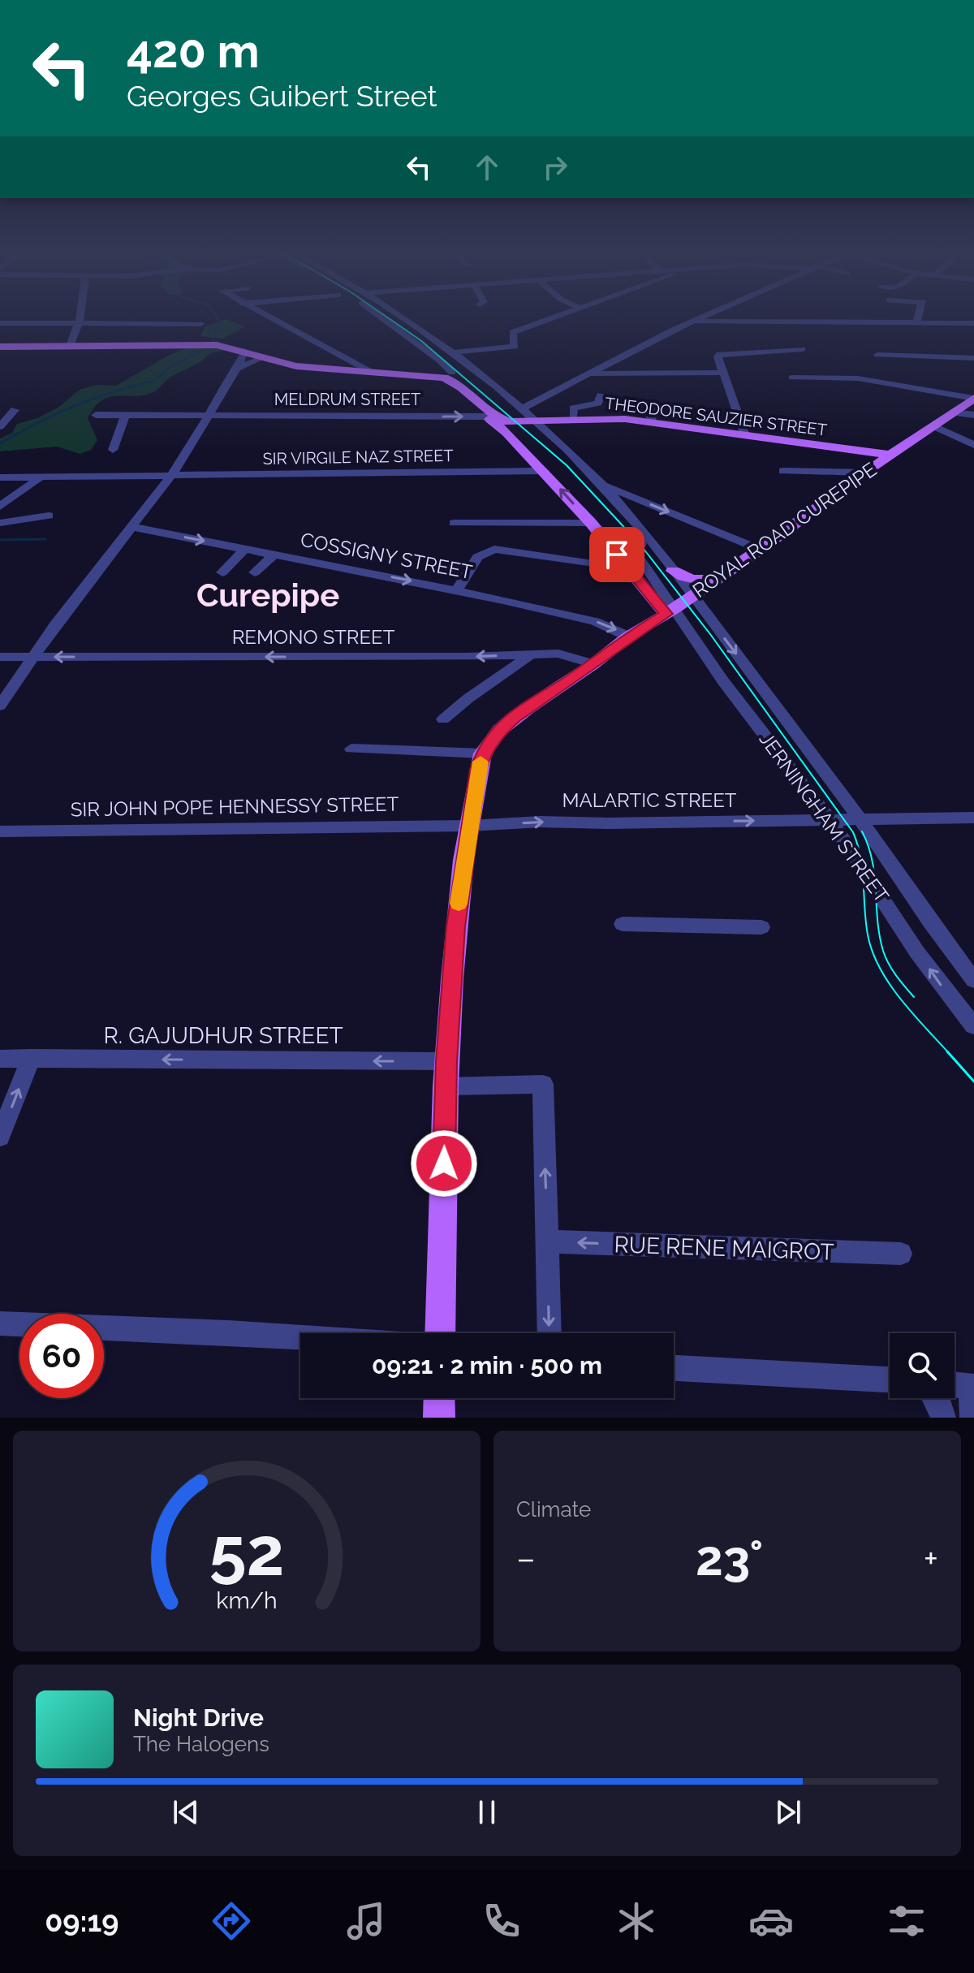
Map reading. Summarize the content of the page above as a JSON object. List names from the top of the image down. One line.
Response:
{"streets":{"main road":["THEODORE SAUZIER STREET","ROYAL ROAD CUREPIPE"],"street":["MELDRUM STREET","SIR VIRGILE NAZ STREET","COSSIGNY STREET","REMONO STREET","MALARTIC STREET","SIR JOHN POPE HENNESSY STREET","JERNINGHAM STREET","R. GAJUDHUR STREET","RUE RENE MAIGROT"]},"crossings":[["MELDRUM STREET","THEODORE SAUZIER STREET"],["THEODORE SAUZIER STREET","ROYAL ROAD CUREPIPE"],["THEODORE SAUZIER STREET","JERNINGHAM STREET"],["ROYAL ROAD CUREPIPE","COSSIGNY STREET"],["ROYAL ROAD CUREPIPE","REMONO STREET"],["ROYAL ROAD CUREPIPE","MALARTIC STREET"],["ROYAL ROAD CUREPIPE","SIR JOHN POPE HENNESSY STREET"],["ROYAL ROAD CUREPIPE","JERNINGHAM STREET"],["ROYAL ROAD CUREPIPE","R. GAJUDHUR STREET"],["MALARTIC STREET","SIR JOHN POPE HENNESSY STREET"],["MALARTIC STREET","JERNINGHAM STREET"]],"one_way":["MELDRUM STREET","REMONO STREET","R. GAJUDHUR STREET"],"districts":["Curepipe"],"page":{"turn":["420 m","Georges Guibert Street"],"limit":"60","trip":"09:21 · 2 min · 500 m","tile":"Climate","heat":["−","23°","+"],"song":["Night Drive","The Halogens"],"tabs":"09:19","gauge":["52","km/h"]}}
